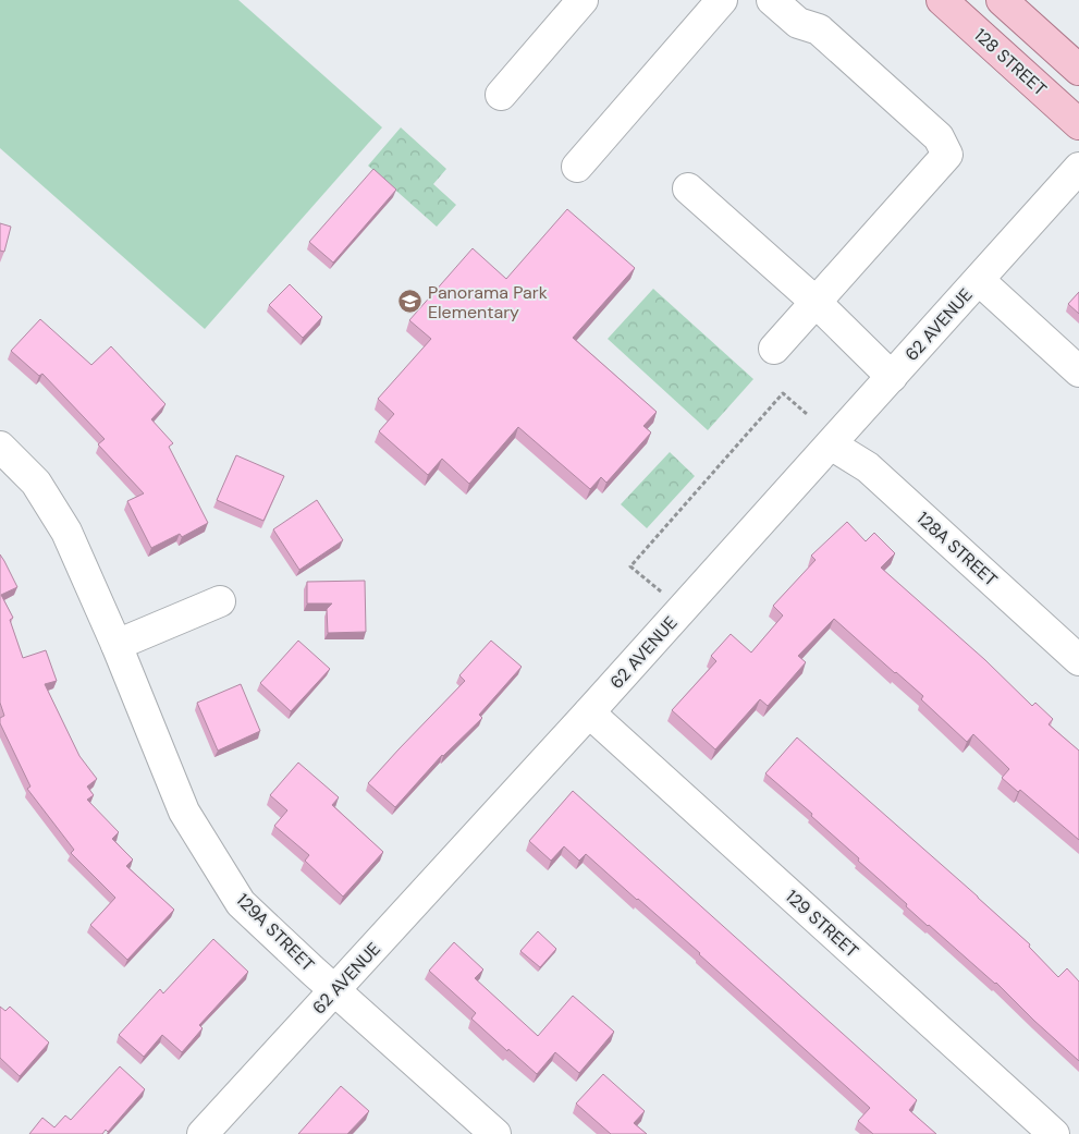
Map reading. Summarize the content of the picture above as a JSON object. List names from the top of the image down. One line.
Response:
{"streets":{"main road":["128 STREET"],"street":["62 AVENUE","128A STREET","129 STREET","129A STREET"]},"crossings":[["62 AVENUE","128A STREET"],["62 AVENUE","129 STREET"],["62 AVENUE","129A STREET"]],"places":{"school or university":["Panorama Park Elementary"]}}
